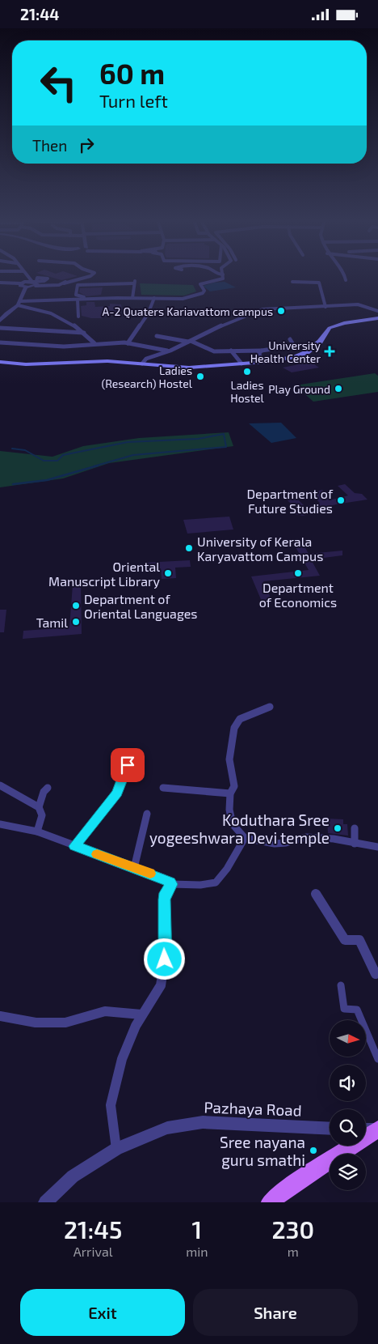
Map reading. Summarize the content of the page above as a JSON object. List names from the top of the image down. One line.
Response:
{"streets":{"street":["Pazhaya Road"]},"places":{"other":["A-2 Quaters Kariavattom campus","Ladies Hostel","Ladies (Research) Hostel","Play Ground","Department of Future Studies","University of Kerala Karyavattom Campus","Oriental Manuscript Library","Department of Economics","Department of Oriental Languages","Tamil","Koduthara Sree yogeeshwara Devi temple","Sree nayana guru smathi"],"health":["University Health Center"]},"north":"right","page":{"status":"21:44","turn":["60 m","Turn left"],"then":"Then","eta":["21:45","Arrival","1","min","230","m"],"buttons":["Exit","Share"]}}
